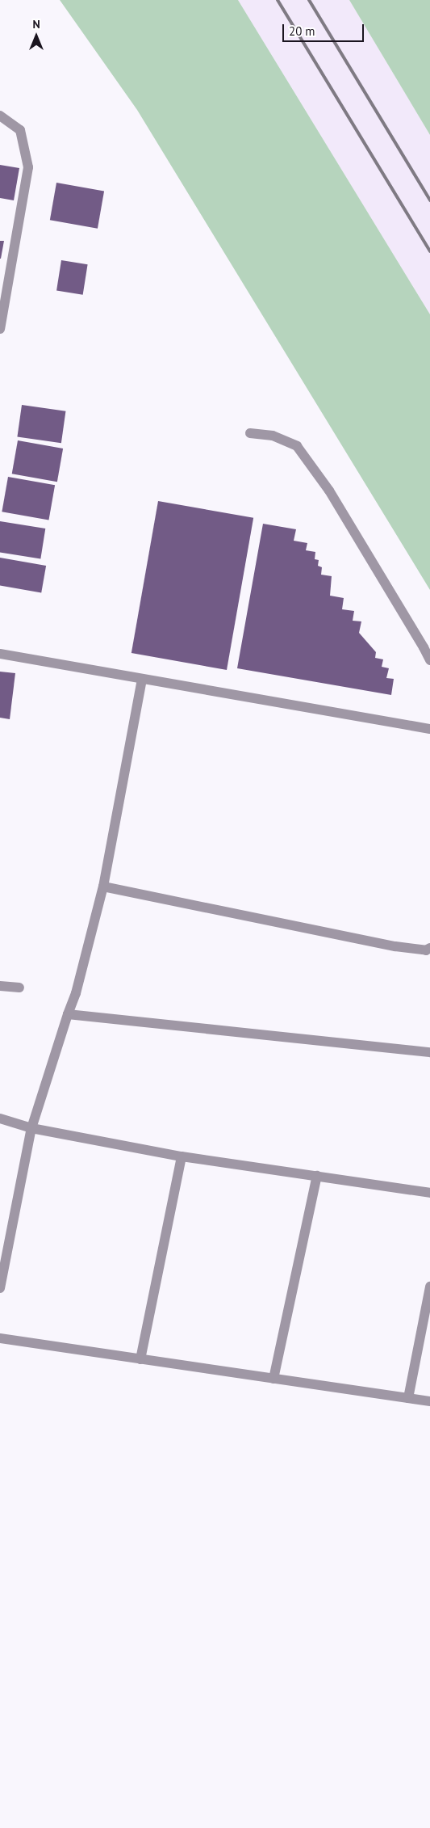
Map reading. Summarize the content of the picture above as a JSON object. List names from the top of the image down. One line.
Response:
{"scale_bar":"20 m","north":"top"}
